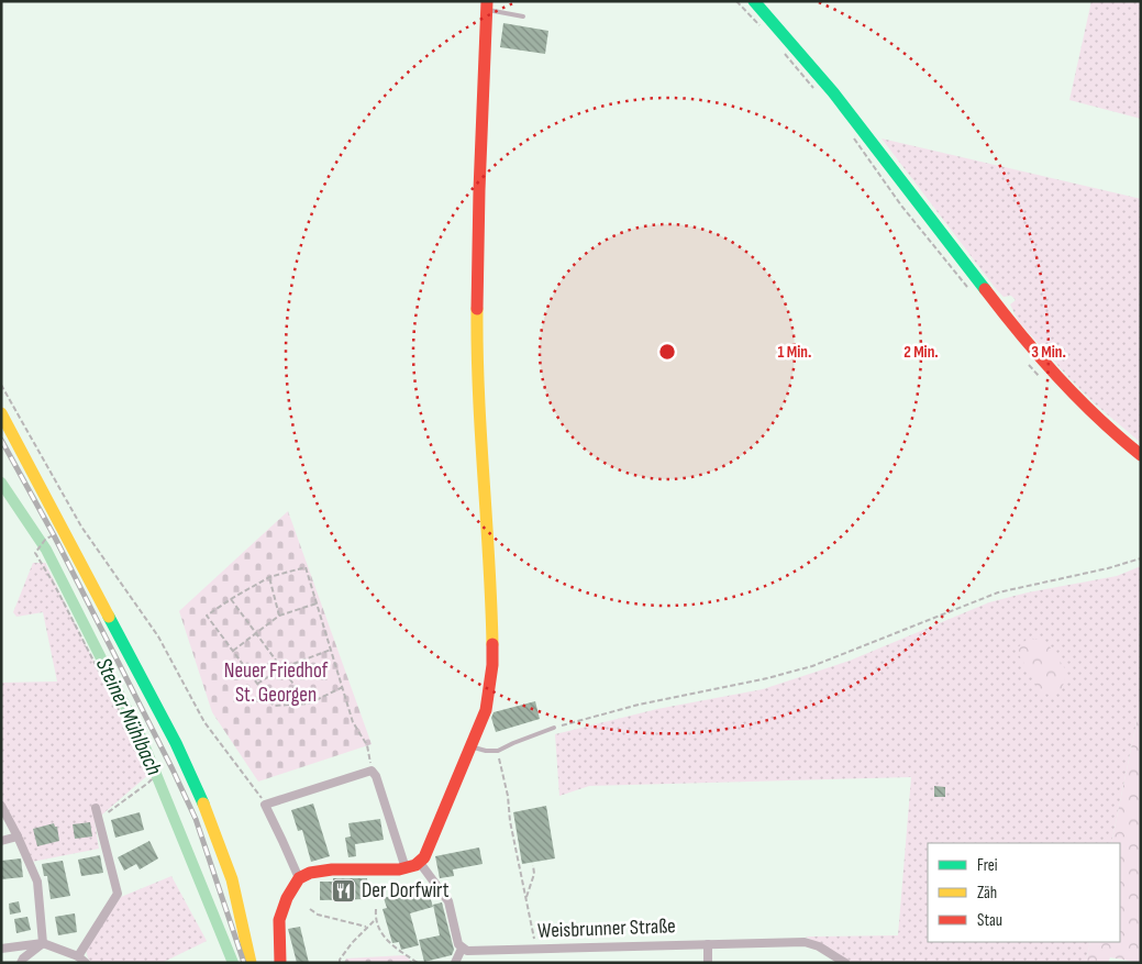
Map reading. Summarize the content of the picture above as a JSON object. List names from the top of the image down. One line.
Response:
{"streets":{"street":["Weisbrunner Straße"]},"water":["Steiner Mühlbach"],"parks":["Neuer Friedhof St. Georgen"],"places":{"restaurant":["Der Dorfwirt"]},"legend":["Frei","Zäh","Stau"],"rings":["1 Min.","2 Min.","3 Min."]}
